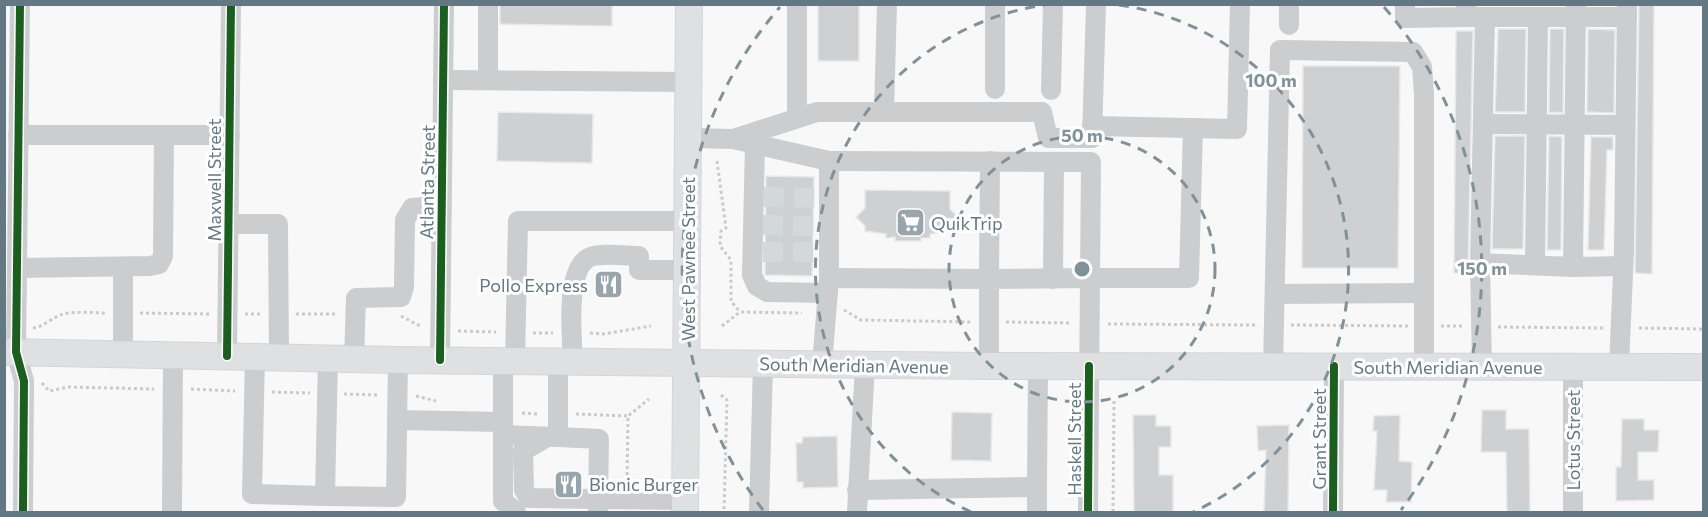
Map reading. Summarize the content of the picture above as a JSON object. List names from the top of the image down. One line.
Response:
{"streets":{"main road":["West Pawnee Street","South Meridian Avenue"],"street":["Maxwell Street","Atlanta Street","Haskell Street","Grant Street","Lotus Street"]},"crossings":[["Maxwell Street","South Meridian Avenue"],["Atlanta Street","South Meridian Avenue"],["West Pawnee Street","South Meridian Avenue"],["South Meridian Avenue","Haskell Street"],["South Meridian Avenue","Grant Street"],["South Meridian Avenue","Lotus Street"]],"places":{"supermarket":["QuikTrip"],"restaurant":["Pollo Express","Bionic Burger"]},"rings":["100 m","50 m","150 m"]}
